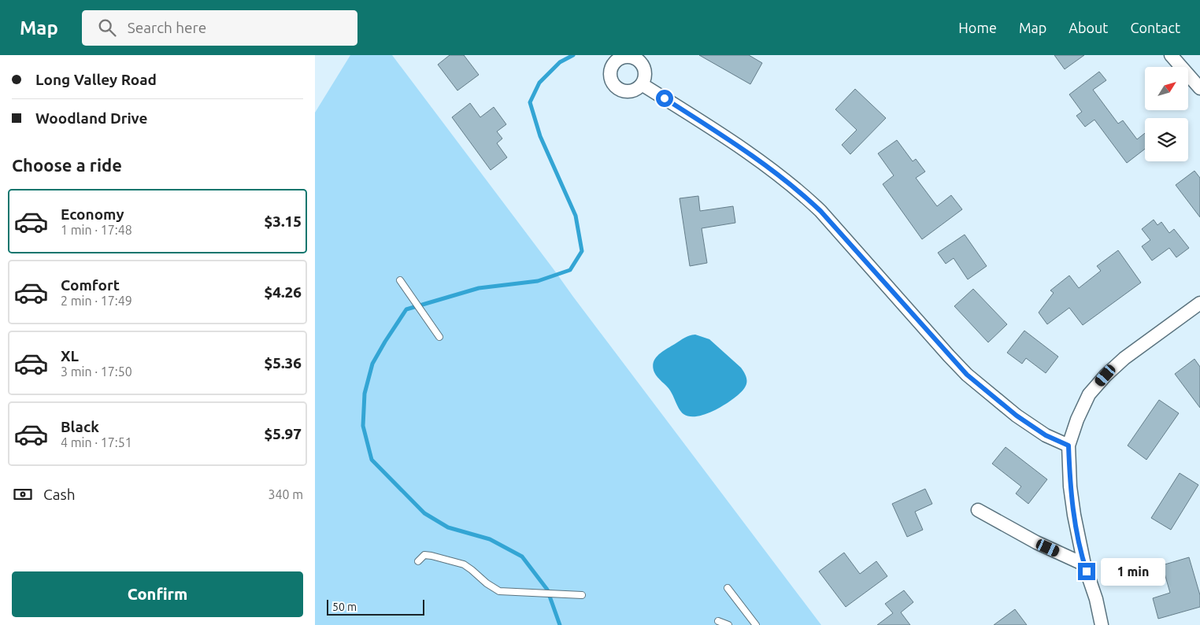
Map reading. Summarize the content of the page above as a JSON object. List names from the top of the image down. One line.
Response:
{"scale_bar":"50 m","north":"top right","page":{"header":"Map","search":"Search here","nav":["Home","Map","About","Contact"],"banner":["Long Valley Road","Woodland Drive"],"heading":"Choose a ride","list":[{"name":"Economy","note":"1 min · 17:48","value":"$3.15"},{"name":"Comfort","note":"2 min · 17:49","value":"$4.26"},{"name":"XL","note":"3 min · 17:50","value":"$5.36"},{"name":"Black","note":"4 min · 17:51","value":"$5.97"}],"pay":["Cash","340 m"],"bubble":"1 min","buttons":"Confirm","scale":"50 m"}}
